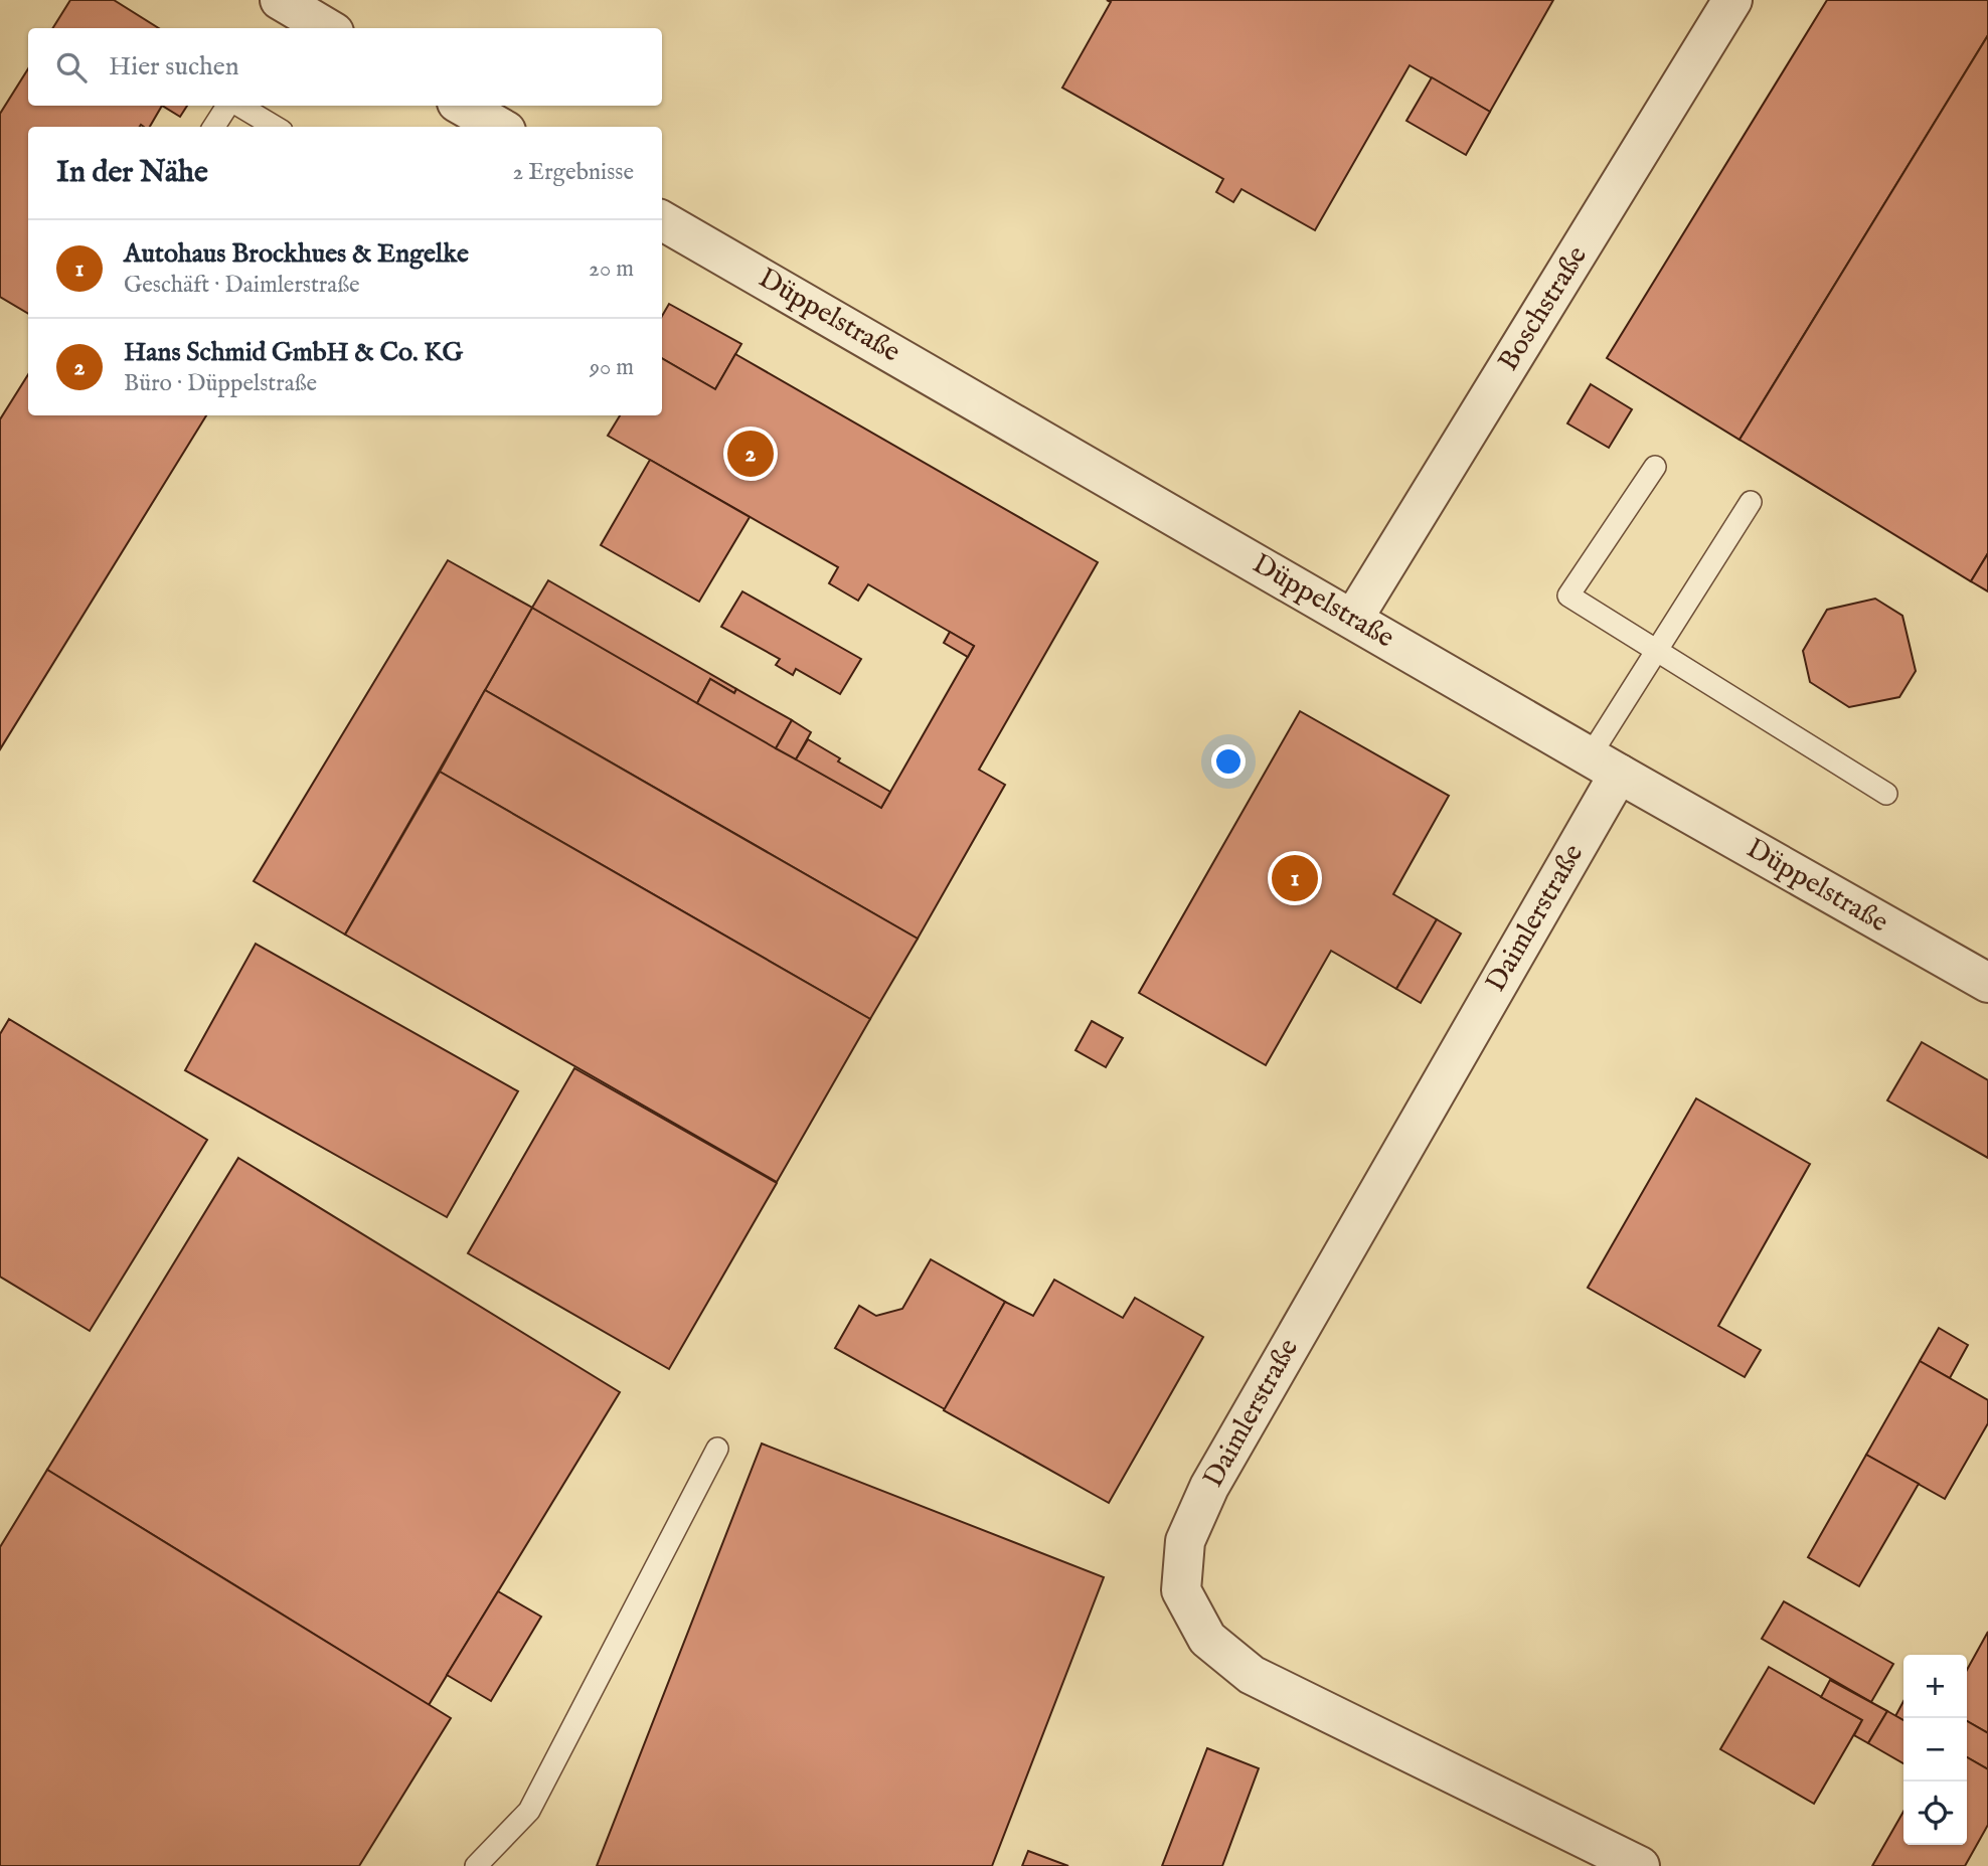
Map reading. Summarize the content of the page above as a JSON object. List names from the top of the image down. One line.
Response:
{"streets":{"street":["Boschstraße","Düppelstraße","Daimlerstraße"]},"crossings":[["Boschstraße","Düppelstraße"],["Düppelstraße","Daimlerstraße"]],"page":{"search":"Hier suchen","heading":["In der Nähe","2 Ergebnisse"],"list":[{"mark":"1","name":"Autohaus Brockhues & Engelke","note":"Geschäft · Daimlerstraße","value":"20 m"},{"mark":"2","name":"Hans Schmid GmbH & Co. KG","note":"Büro · Düppelstraße","value":"90 m"}],"pins":["2","1"],"map_buttons":["+","−"]}}
